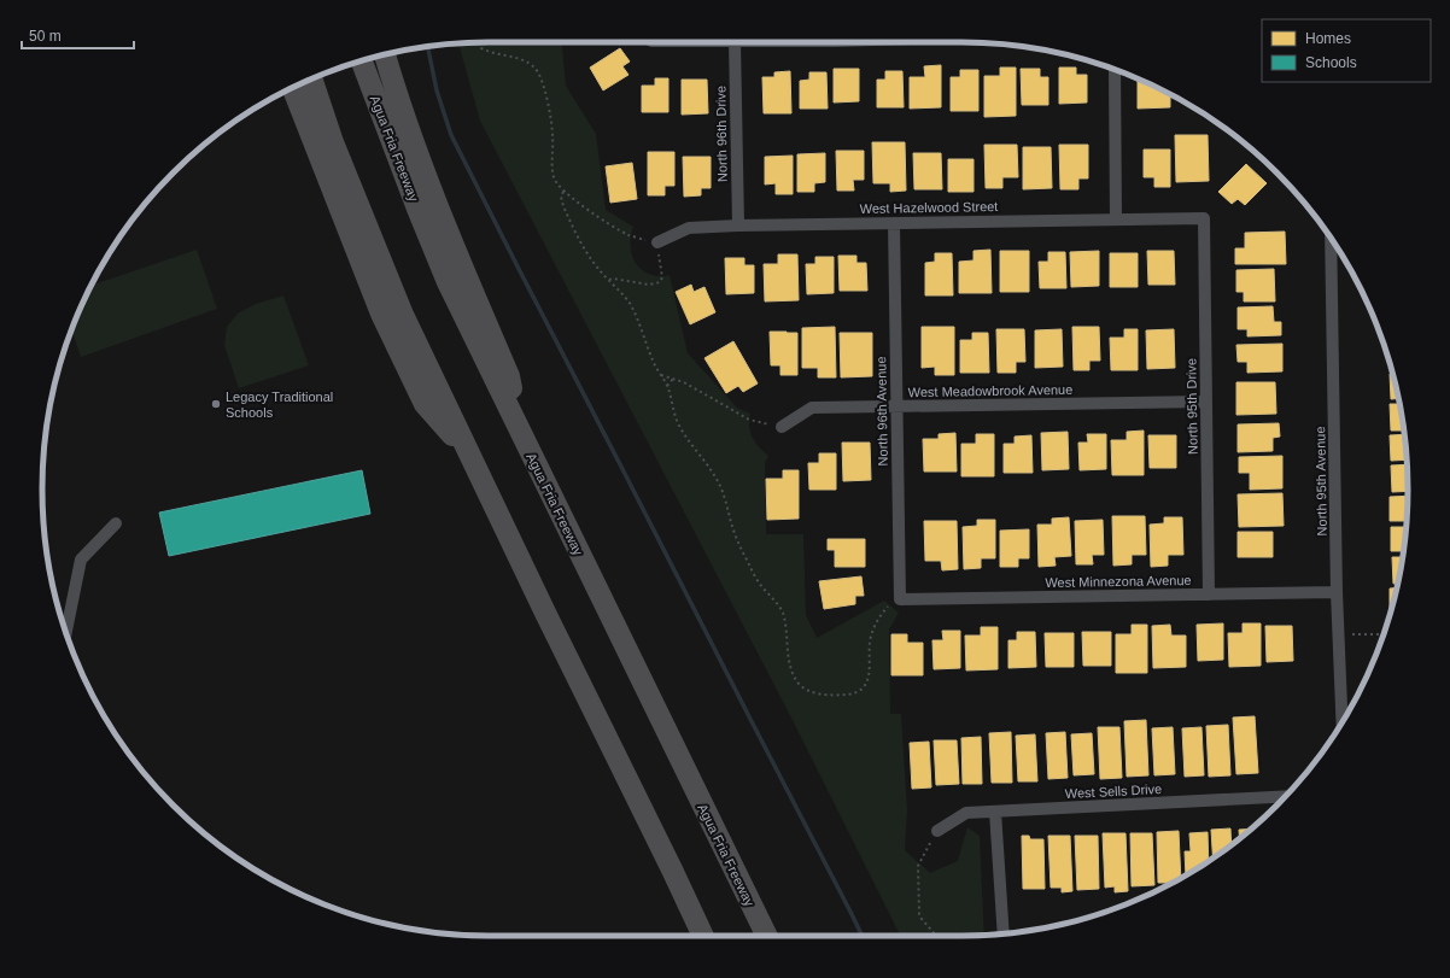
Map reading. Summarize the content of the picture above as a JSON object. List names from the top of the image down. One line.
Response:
{"streets":{"highway":["Agua Fria Freeway"],"street":["North 96th Drive","West Hazelwood Street","West Meadowbrook Avenue","North 95th Drive","North 96th Avenue","North 95th Avenue","West Minnezona Avenue","West Sells Drive"]},"crossings":[["North 96th Drive","West Hazelwood Street"],["West Hazelwood Street","North 95th Drive"],["West Hazelwood Street","North 96th Avenue"],["West Meadowbrook Avenue","North 95th Drive"],["West Meadowbrook Avenue","North 96th Avenue"],["North 95th Drive","West Minnezona Avenue"],["North 96th Avenue","West Minnezona Avenue"],["North 95th Avenue","West Minnezona Avenue"]],"places":["Legacy Traditional Schools"],"legend":["Homes","Schools"],"scale_bar":"50 m"}
